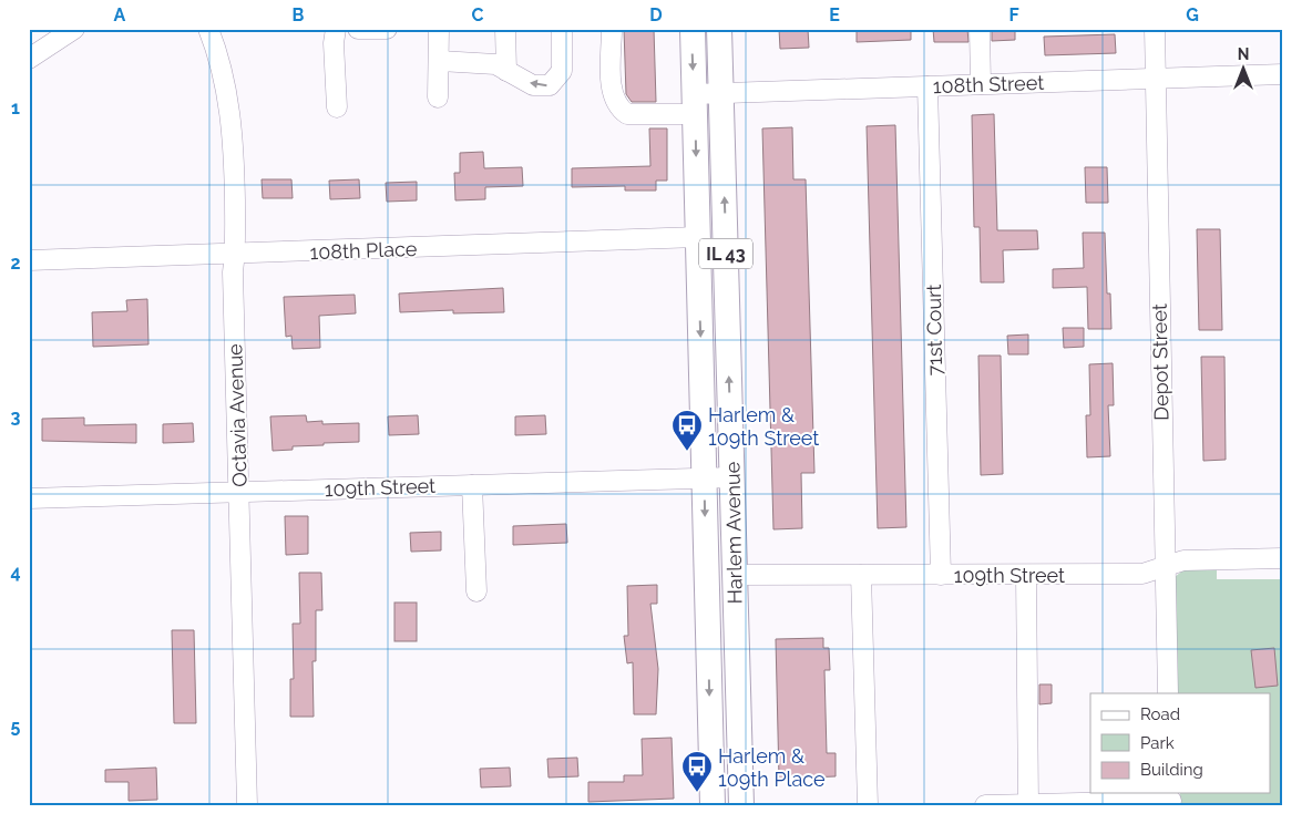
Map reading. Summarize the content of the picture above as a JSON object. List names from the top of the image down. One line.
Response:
{"streets":{"main road":["IL 43","Harlem Avenue"],"street":["108th Street","108th Place","71st Court","Depot Street","Octavia Avenue","109th Street"]},"crossings":[["108th Street","71st Court"],["108th Street","Depot Street"],["108th Street","Harlem Avenue"],["108th Place","Octavia Avenue"],["108th Place","Harlem Avenue"],["71st Court","109th Street"],["Depot Street","109th Street"],["Octavia Avenue","109th Street"],["109th Street","Harlem Avenue"]],"places":{"bus stop":["Harlem & 109th Street","Harlem & 109th Place"]},"legend":["Road","Park","Building"],"north":"top","grid":{"columns":["A","B","C","D","E","F","G"],"rows":["1","2","3","4","5"]}}
